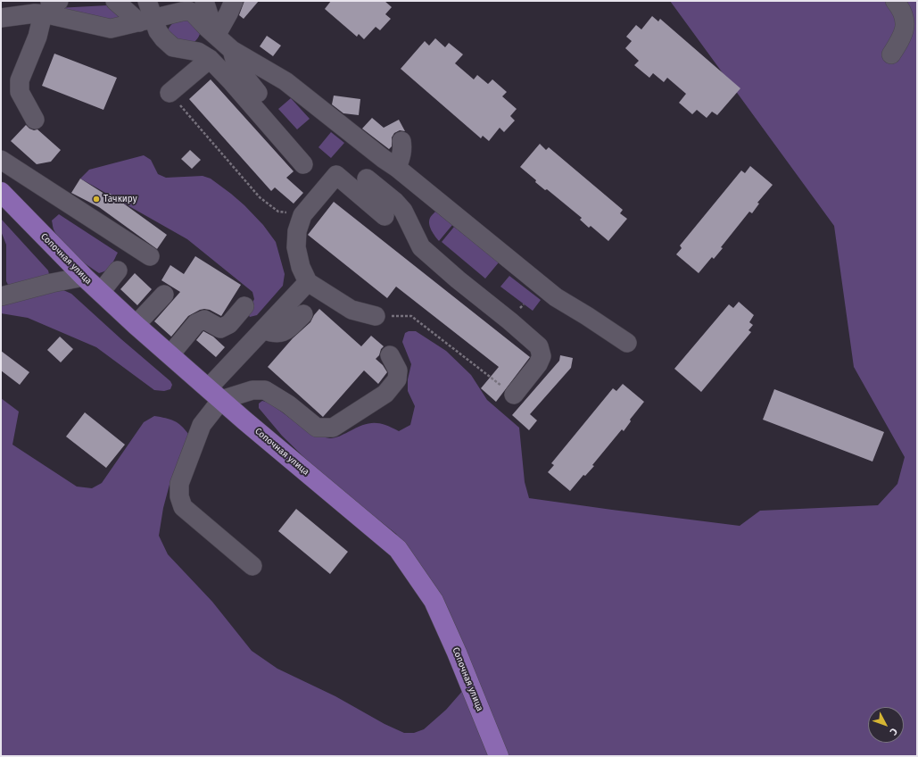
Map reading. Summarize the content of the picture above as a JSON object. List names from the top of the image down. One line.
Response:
{"streets":{"main road":["Сопочная улица"]},"places":["Тачкиру"],"north":"bottom right"}
